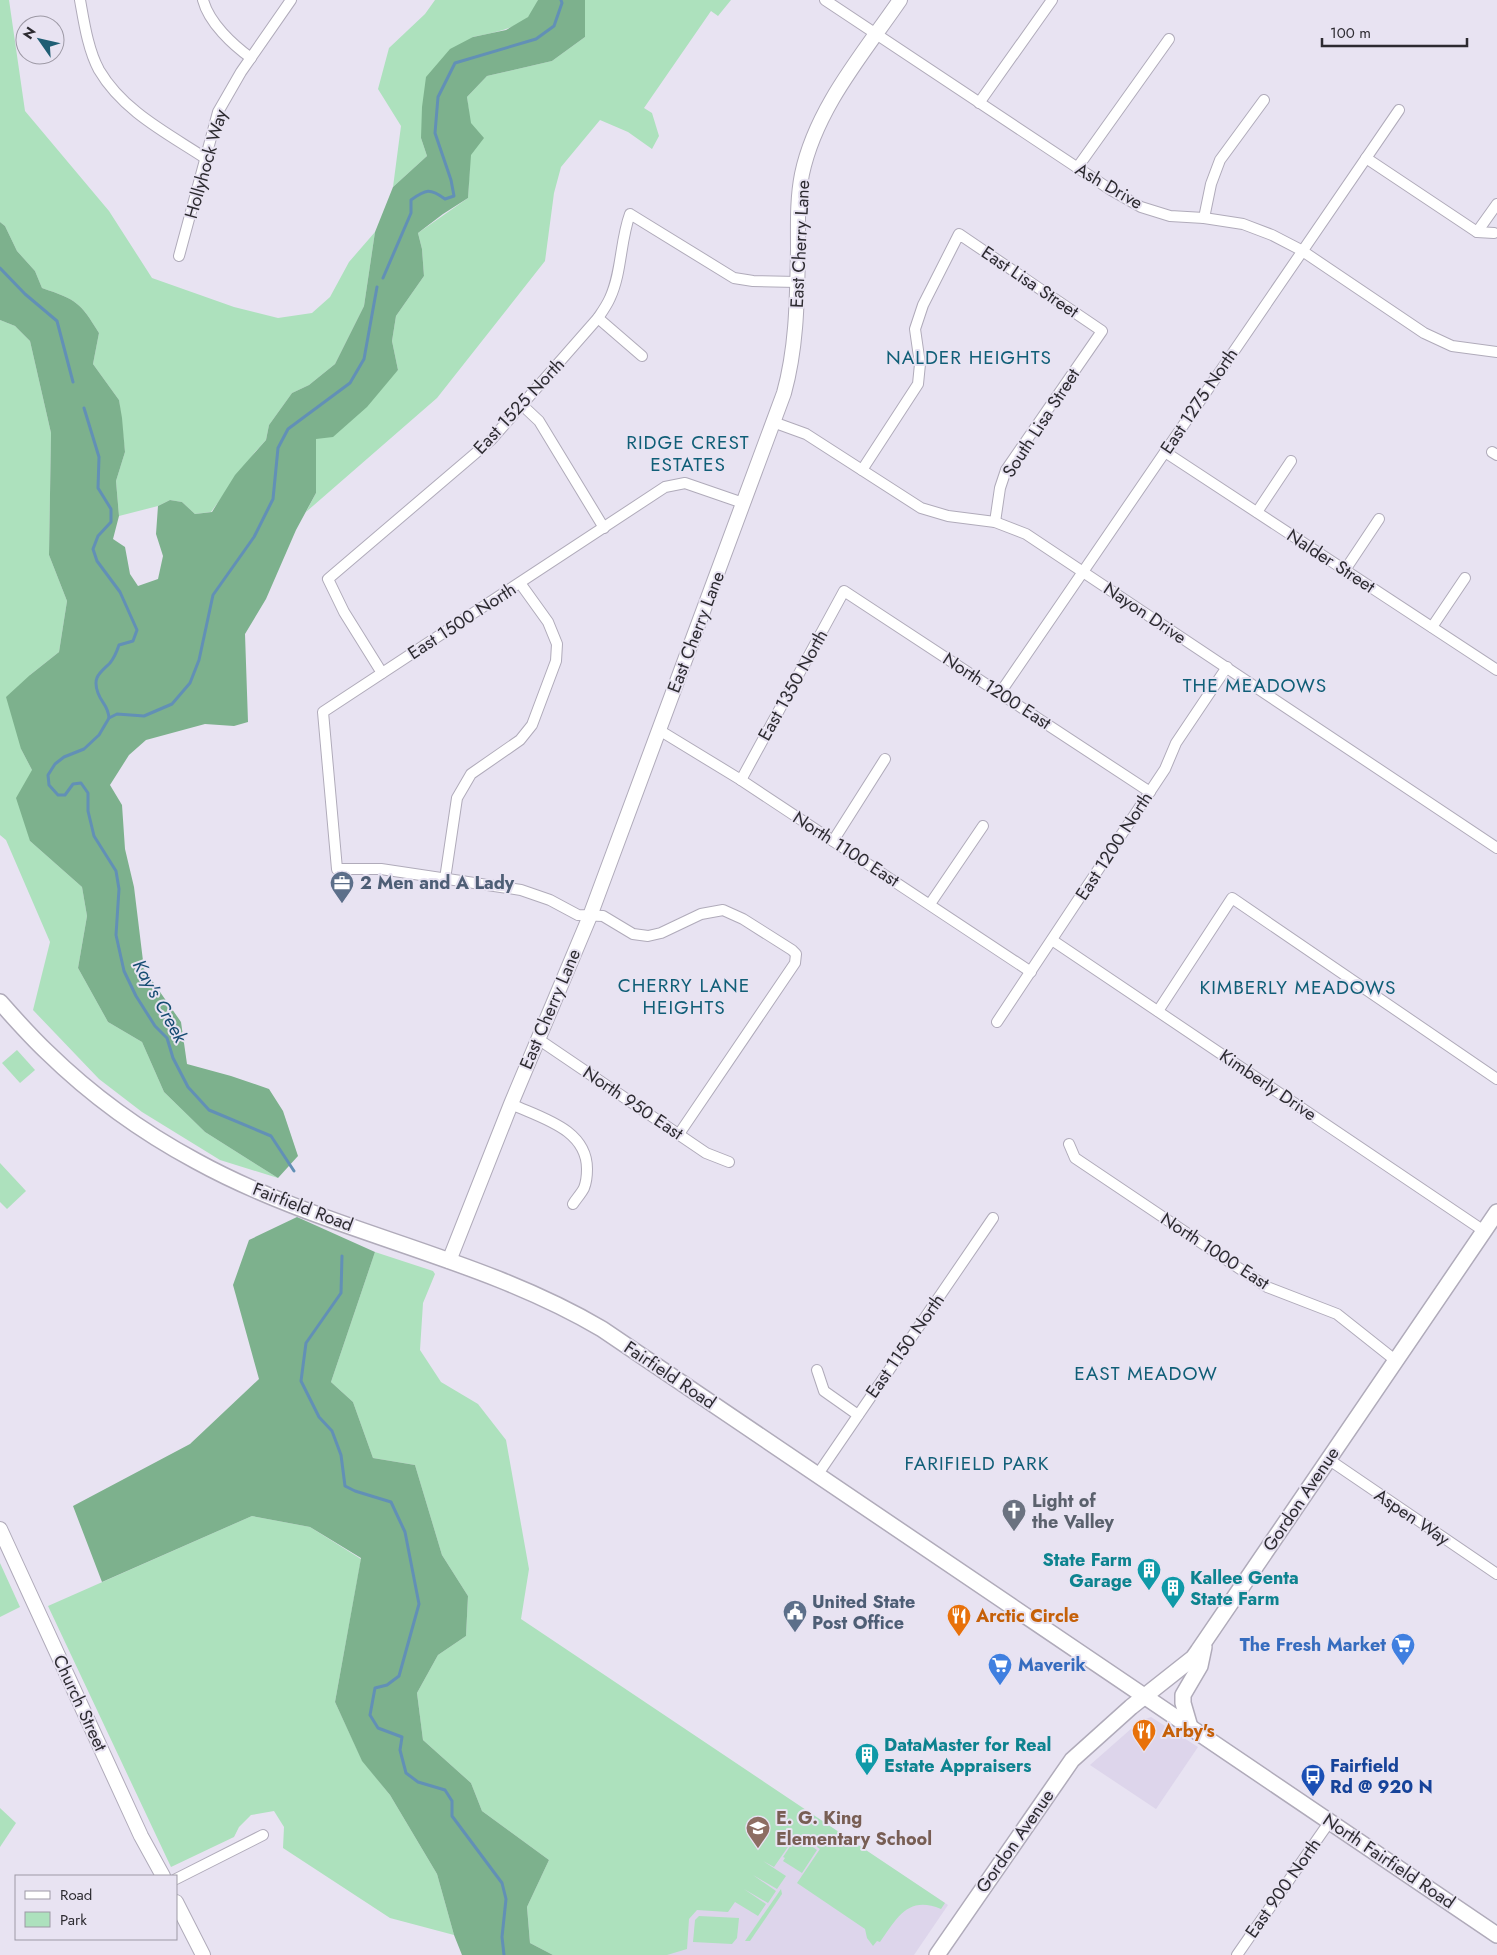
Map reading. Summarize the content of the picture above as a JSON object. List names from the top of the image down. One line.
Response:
{"streets":{"main road":["Fairfield Road","Gordon Avenue","North Fairfield Road"],"street":["Hollyhock Way","Ash Drive","East Cherry Lane","East Lisa Street","East 1275 North","East 1525 North","South Lisa Street","Nalder Street","Nayon Drive","East 1500 North","East 1350 North","North 1200 East","East 1200 North","North 1100 East","Kimberly Drive","North 950 East","North 1000 East","East 1150 North","Aspen Way","Church Street","East 900 North"]},"crossings":[["Ash Drive","East Cherry Lane"],["Ash Drive","East 1275 North"],["East Cherry Lane","East 1525 North"],["East Cherry Lane","Nayon Drive"],["East Cherry Lane","East 1500 North"],["East Cherry Lane","North 1100 East"],["East Cherry Lane","North 950 East"],["East Cherry Lane","Fairfield Road"],["East Lisa Street","South Lisa Street"],["East Lisa Street","Nayon Drive"],["East 1275 North","Nalder Street"],["East 1275 North","Nayon Drive"],["East 1275 North","North 1200 East"],["East 1525 North","East 1500 North"],["South Lisa Street","Nayon Drive"],["Nayon Drive","East 1200 North"],["East 1350 North","North 1200 East"],["East 1350 North","North 1100 East"],["North 1200 East","East 1200 North"],["East 1200 North","North 1100 East"],["East 1200 North","Kimberly Drive"],["Kimberly Drive","Gordon Avenue"],["Fairfield Road","East 1150 North"],["Fairfield Road","Gordon Avenue"],["Fairfield Road","North Fairfield Road"],["North 1000 East","Gordon Avenue"],["Gordon Avenue","Aspen Way"],["North Fairfield Road","East 900 North"]],"districts":["NALDER HEIGHTS","RIDGE CREST ESTATES","THE MEADOWS","CHERRY LANE HEIGHTS","KIMBERLY MEADOWS","EAST MEADOW","FARIFIELD PARK"],"water":["Kay's Creek"],"places":{"office":["2 Men and A Lady"],"church":["Light of the Valley"],"building":["State Farm Garage","Kallee Genta State Farm","DataMaster for Real Estate Appraisers"],"public building":["United State Post Office"],"restaurant":["Arctic Circle","Arby's"],"supermarket":["The Fresh Market","Maverik"],"bus stop":["Fairfield Rd @ 920 N"],"school or university":["E. G. King Elementary School"]},"legend":["Road","Park"],"scale_bar":"100 m","north":"top left"}
